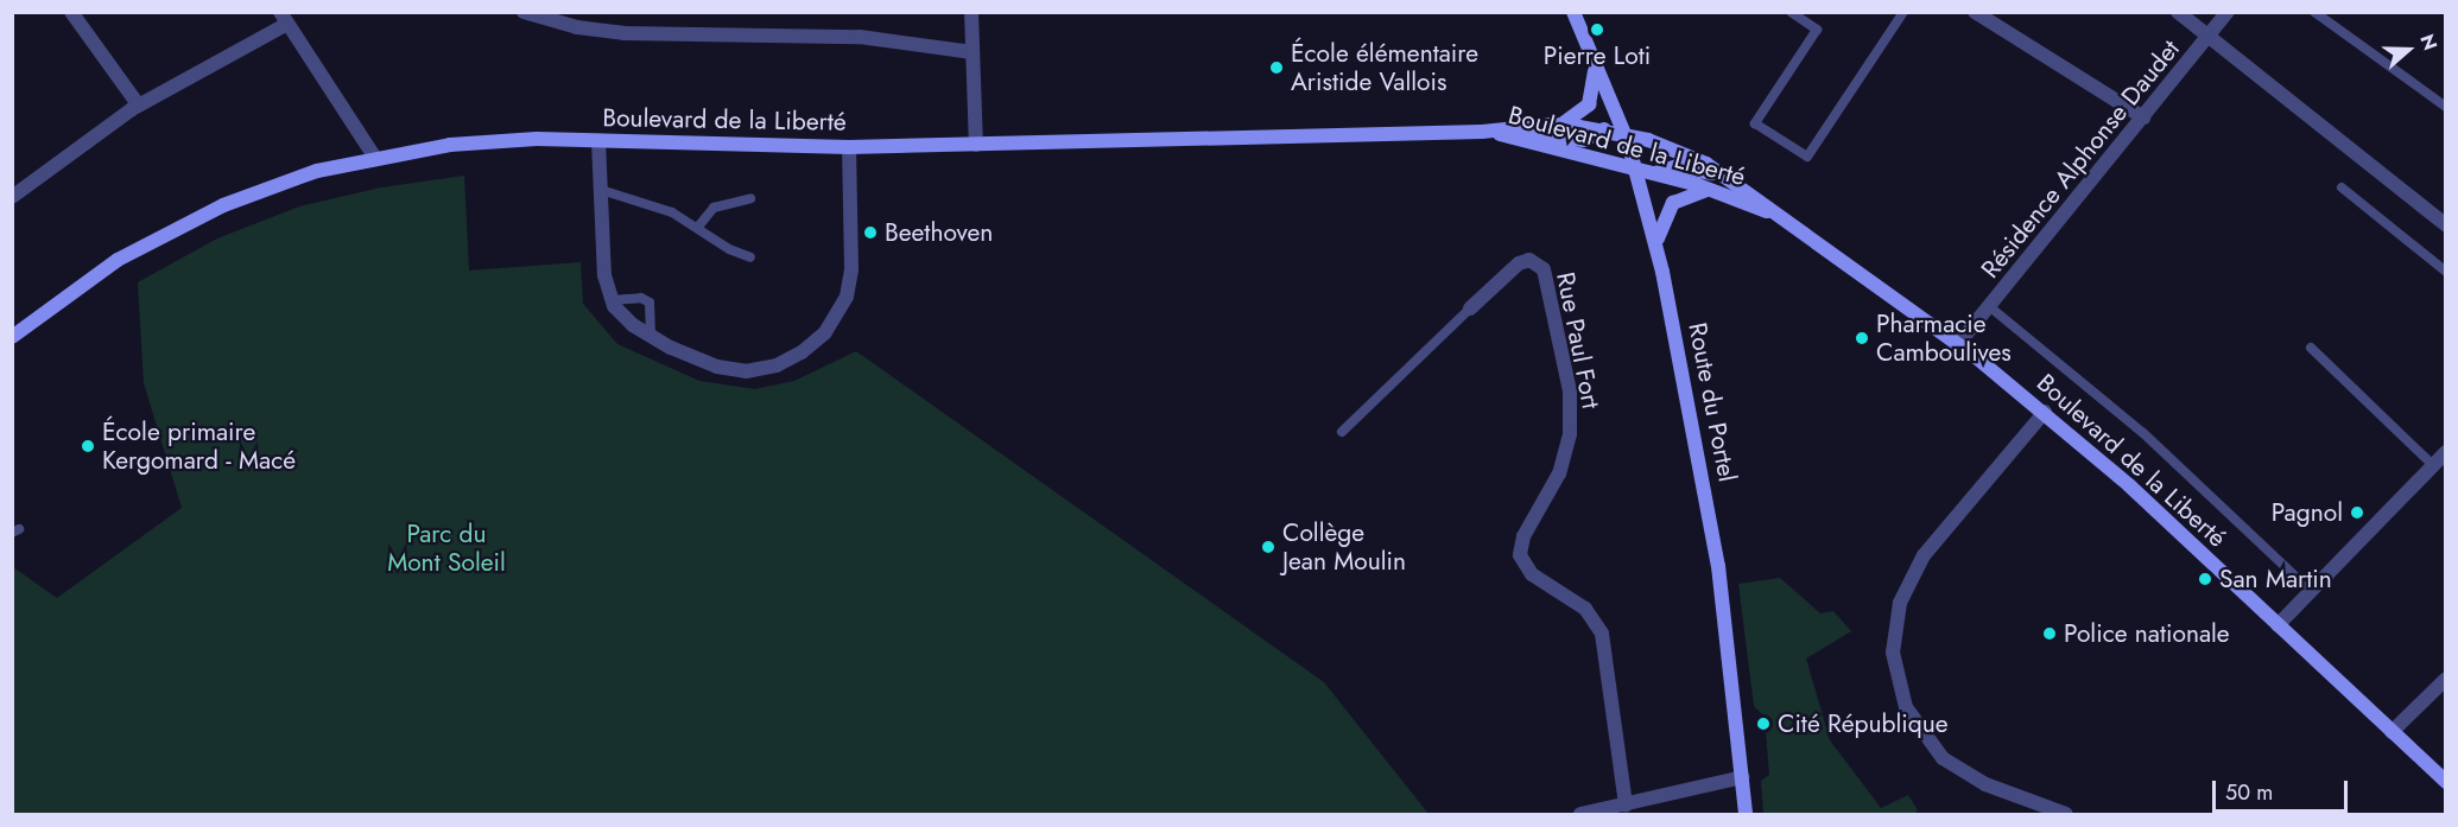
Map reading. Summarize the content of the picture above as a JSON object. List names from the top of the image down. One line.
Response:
{"streets":{"main road":["Boulevard de la Liberté","Route du Portel"],"street":["Résidence Alphonse Daudet","Rue Paul Fort"]},"crossings":[["Boulevard de la Liberté","Résidence Alphonse Daudet"],["Boulevard de la Liberté","Route du Portel"]],"parks":["Parc du Mont Soleil"],"places":["Pierre Loti","École élémentaire Aristide Vallois","Beethoven","Pharmacie Camboulives","École primaire Kergomard - Macé","Pagnol","Collège Jean Moulin","San Martin","Police nationale","Cité République"],"scale_bar":"50 m","north":"right"}
